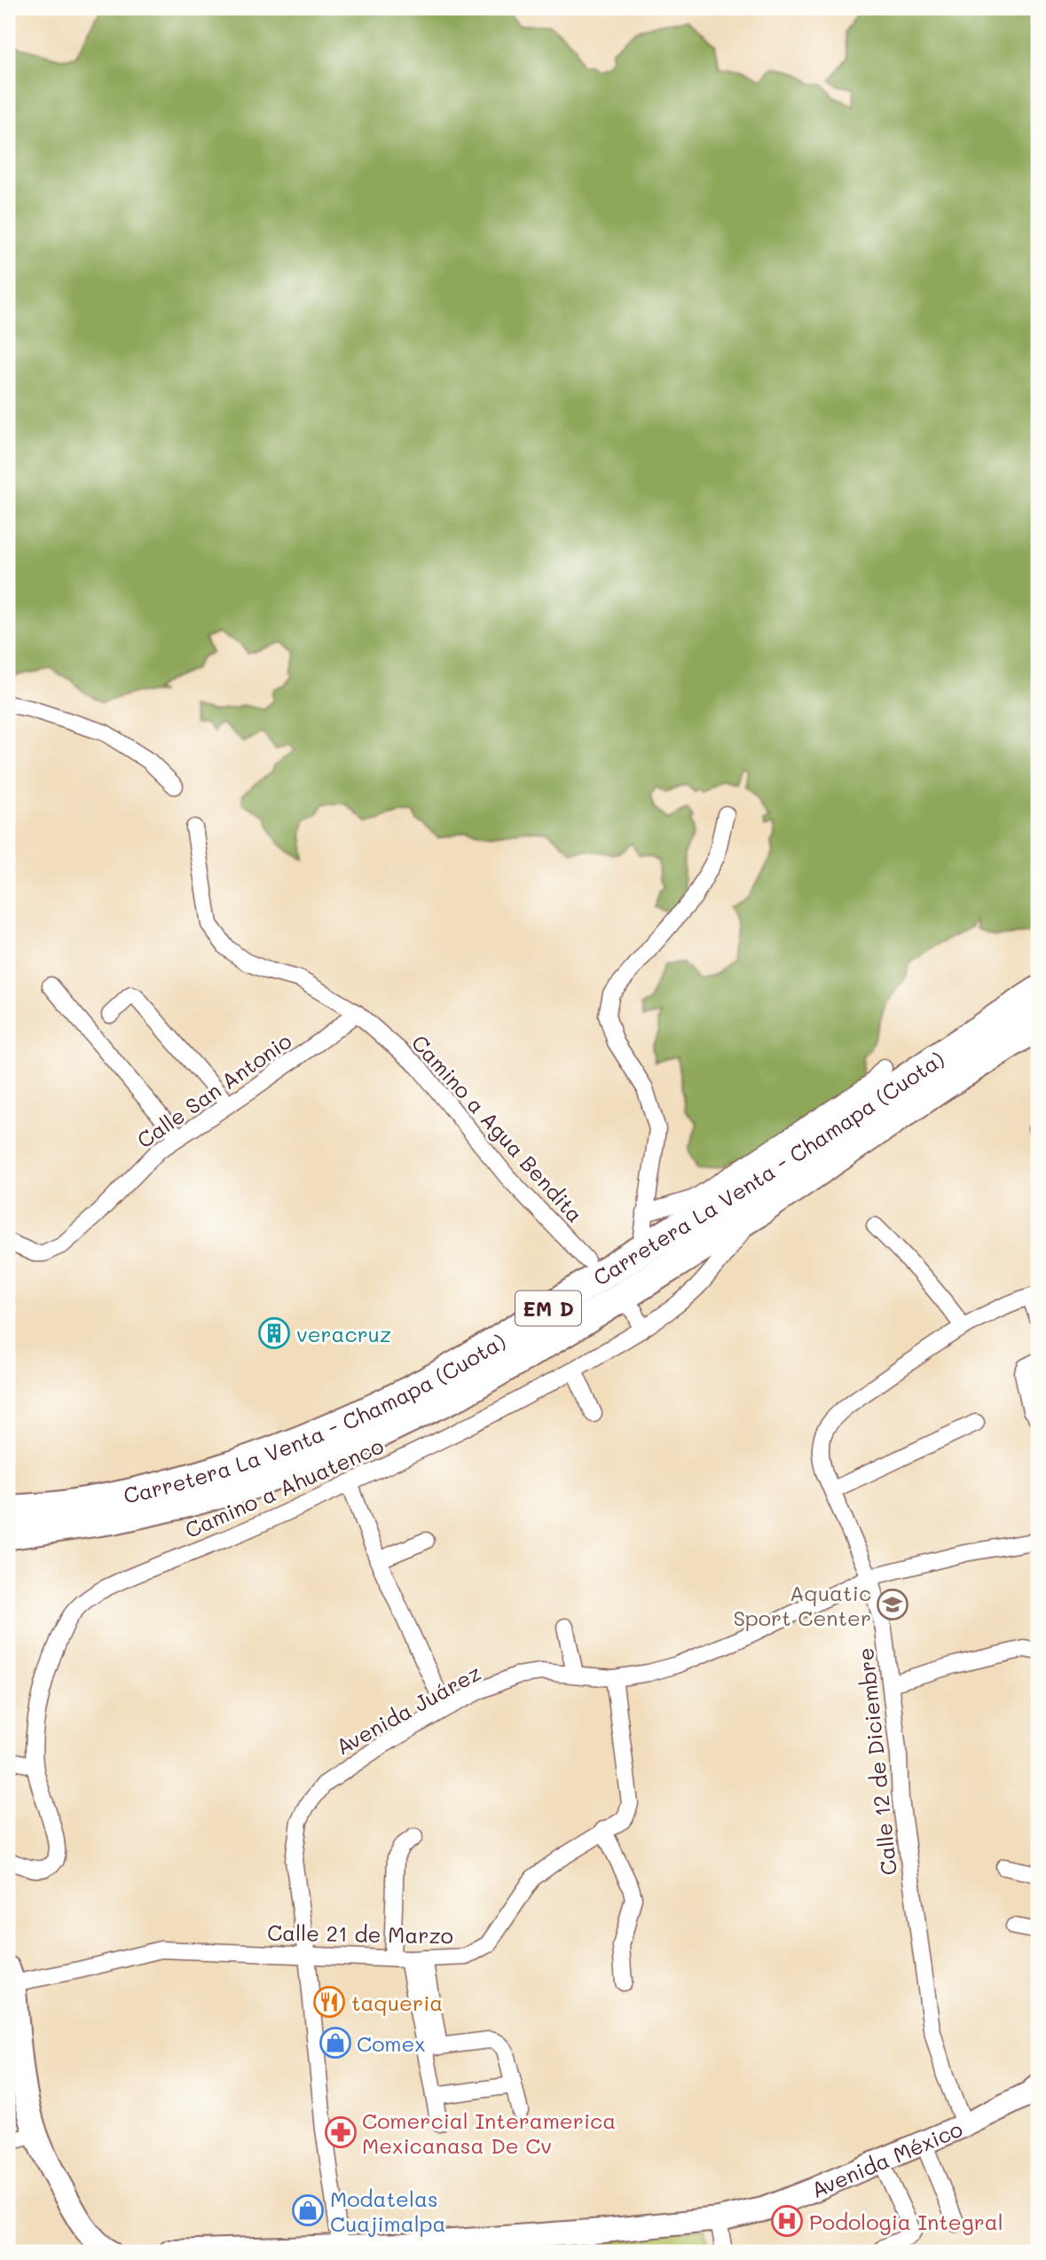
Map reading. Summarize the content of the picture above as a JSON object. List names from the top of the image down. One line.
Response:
{"streets":{"highway":["Carretera La Venta - Chamapa (Cuota)","EM D"],"main road":["Avenida México"],"street":["Calle San Antonio","Camino a Agua Bendita","Camino a Ahuatenco","Avenida Juárez","Calle 12 de Diciembre","Calle 21 de Marzo"]},"crossings":[["Calle San Antonio","Camino a Agua Bendita"],["Carretera La Venta - Chamapa (Cuota)","Camino a Ahuatenco"],["Avenida Juárez","Calle 12 de Diciembre"],["Avenida Juárez","Calle 21 de Marzo"],["Avenida Juárez","Avenida México"],["Calle 12 de Diciembre","Avenida México"]],"places":{"building":["veracruz"],"school or university":["Aquatic Sport Center"],"restaurant":["taqueria"],"shop":["Comex","Modatelas Cuajimalpa"],"pharmacy":["Comercial Interamerica Mexicanasa De Cv"],"hospital":["Podologia Integral"]}}
